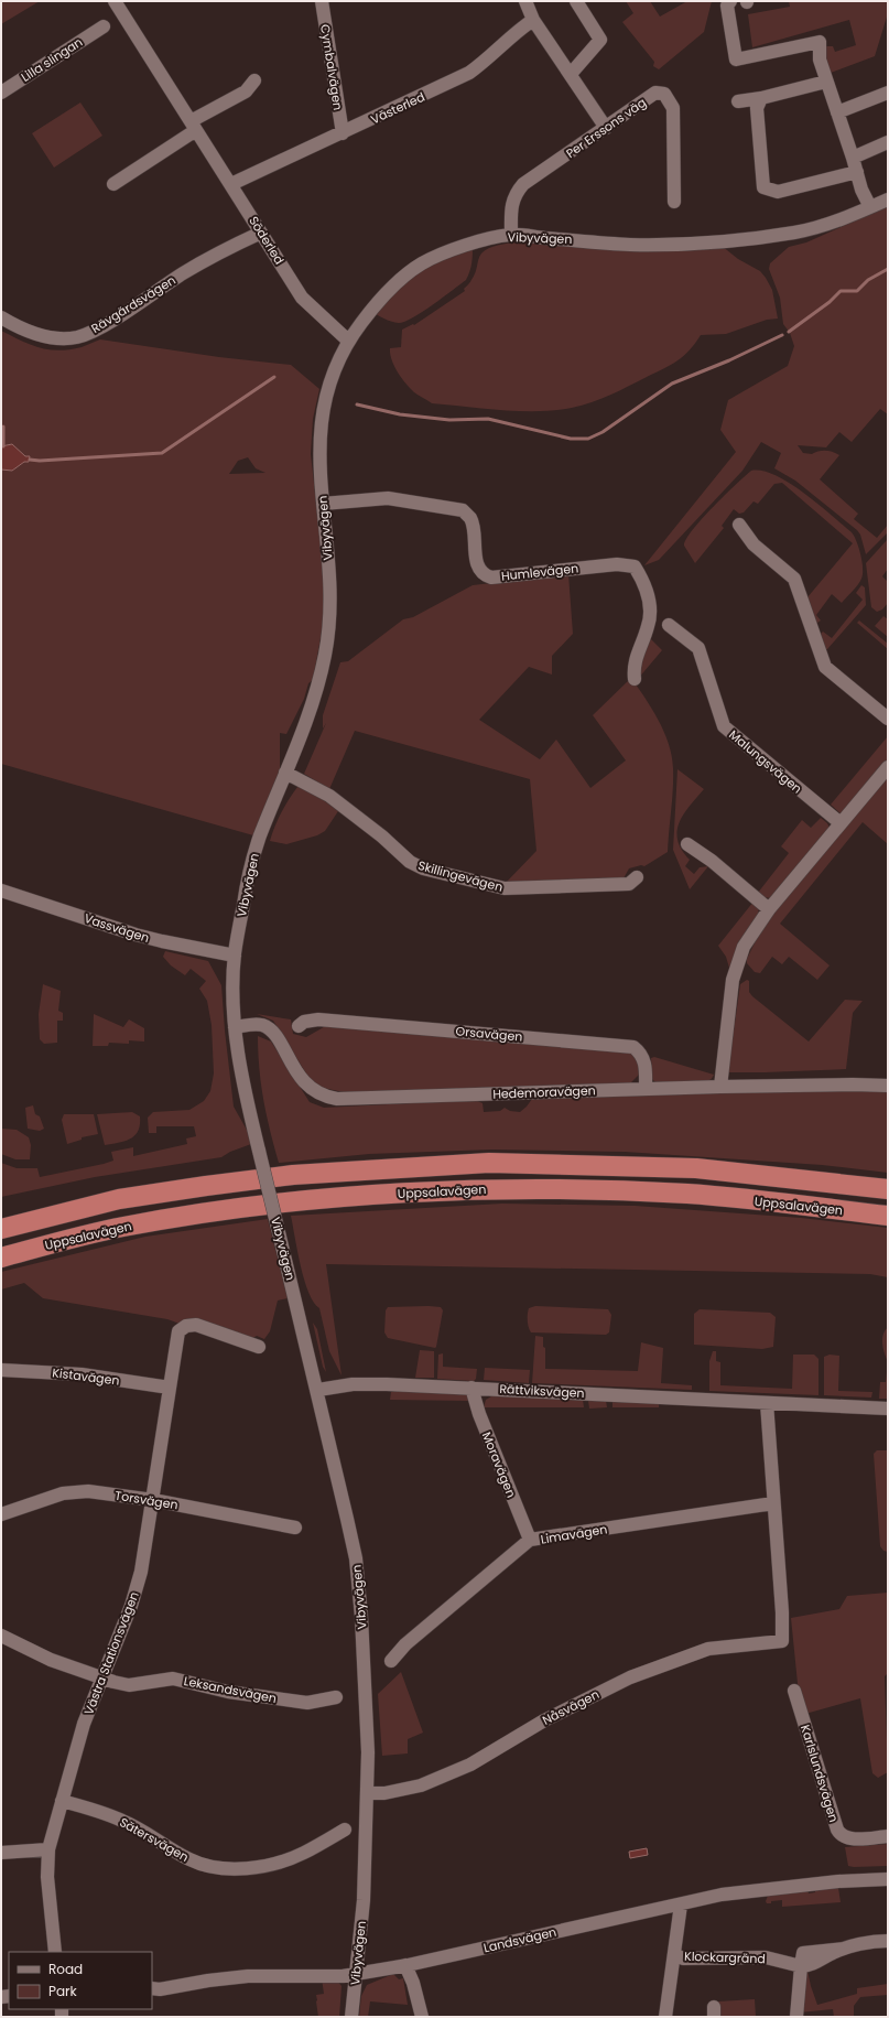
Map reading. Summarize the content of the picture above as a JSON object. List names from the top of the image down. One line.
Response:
{"streets":{"highway":["Uppsalavägen"],"street":["Lilla slingan","Cymbalvägen","Västerled","Per Erssons väg","Vibyvägen","Söderled","Rävgärdsvägen","Humlevägen","Malungsvägen","Skillingevägen","Vassvägen","Orsavägen","Hedemoravägen","Kistavägen","Rättviksvägen","Moravägen","Torsvägen","Limavägen","Västra Stationsvägen","Leksandsvägen","Nåsvägen","Karlslundsvägen","Sätersvägen","Landsvägen","Klockargränd"]},"crossings":[["Cymbalvägen","Västerled"],["Västerled","Söderled"],["Per Erssons väg","Vibyvägen"],["Vibyvägen","Söderled"],["Vibyvägen","Humlevägen"],["Vibyvägen","Skillingevägen"],["Vibyvägen","Vassvägen"],["Vibyvägen","Hedemoravägen"],["Vibyvägen","Rättviksvägen"],["Vibyvägen","Nåsvägen"],["Vibyvägen","Landsvägen"],["Söderled","Rävgärdsvägen"],["Orsavägen","Hedemoravägen"],["Kistavägen","Västra Stationsvägen"],["Rättviksvägen","Moravägen"],["Moravägen","Limavägen"],["Torsvägen","Västra Stationsvägen"],["Limavägen","Nåsvägen"],["Västra Stationsvägen","Leksandsvägen"],["Västra Stationsvägen","Sätersvägen"]],"legend":["Road","Park"]}
